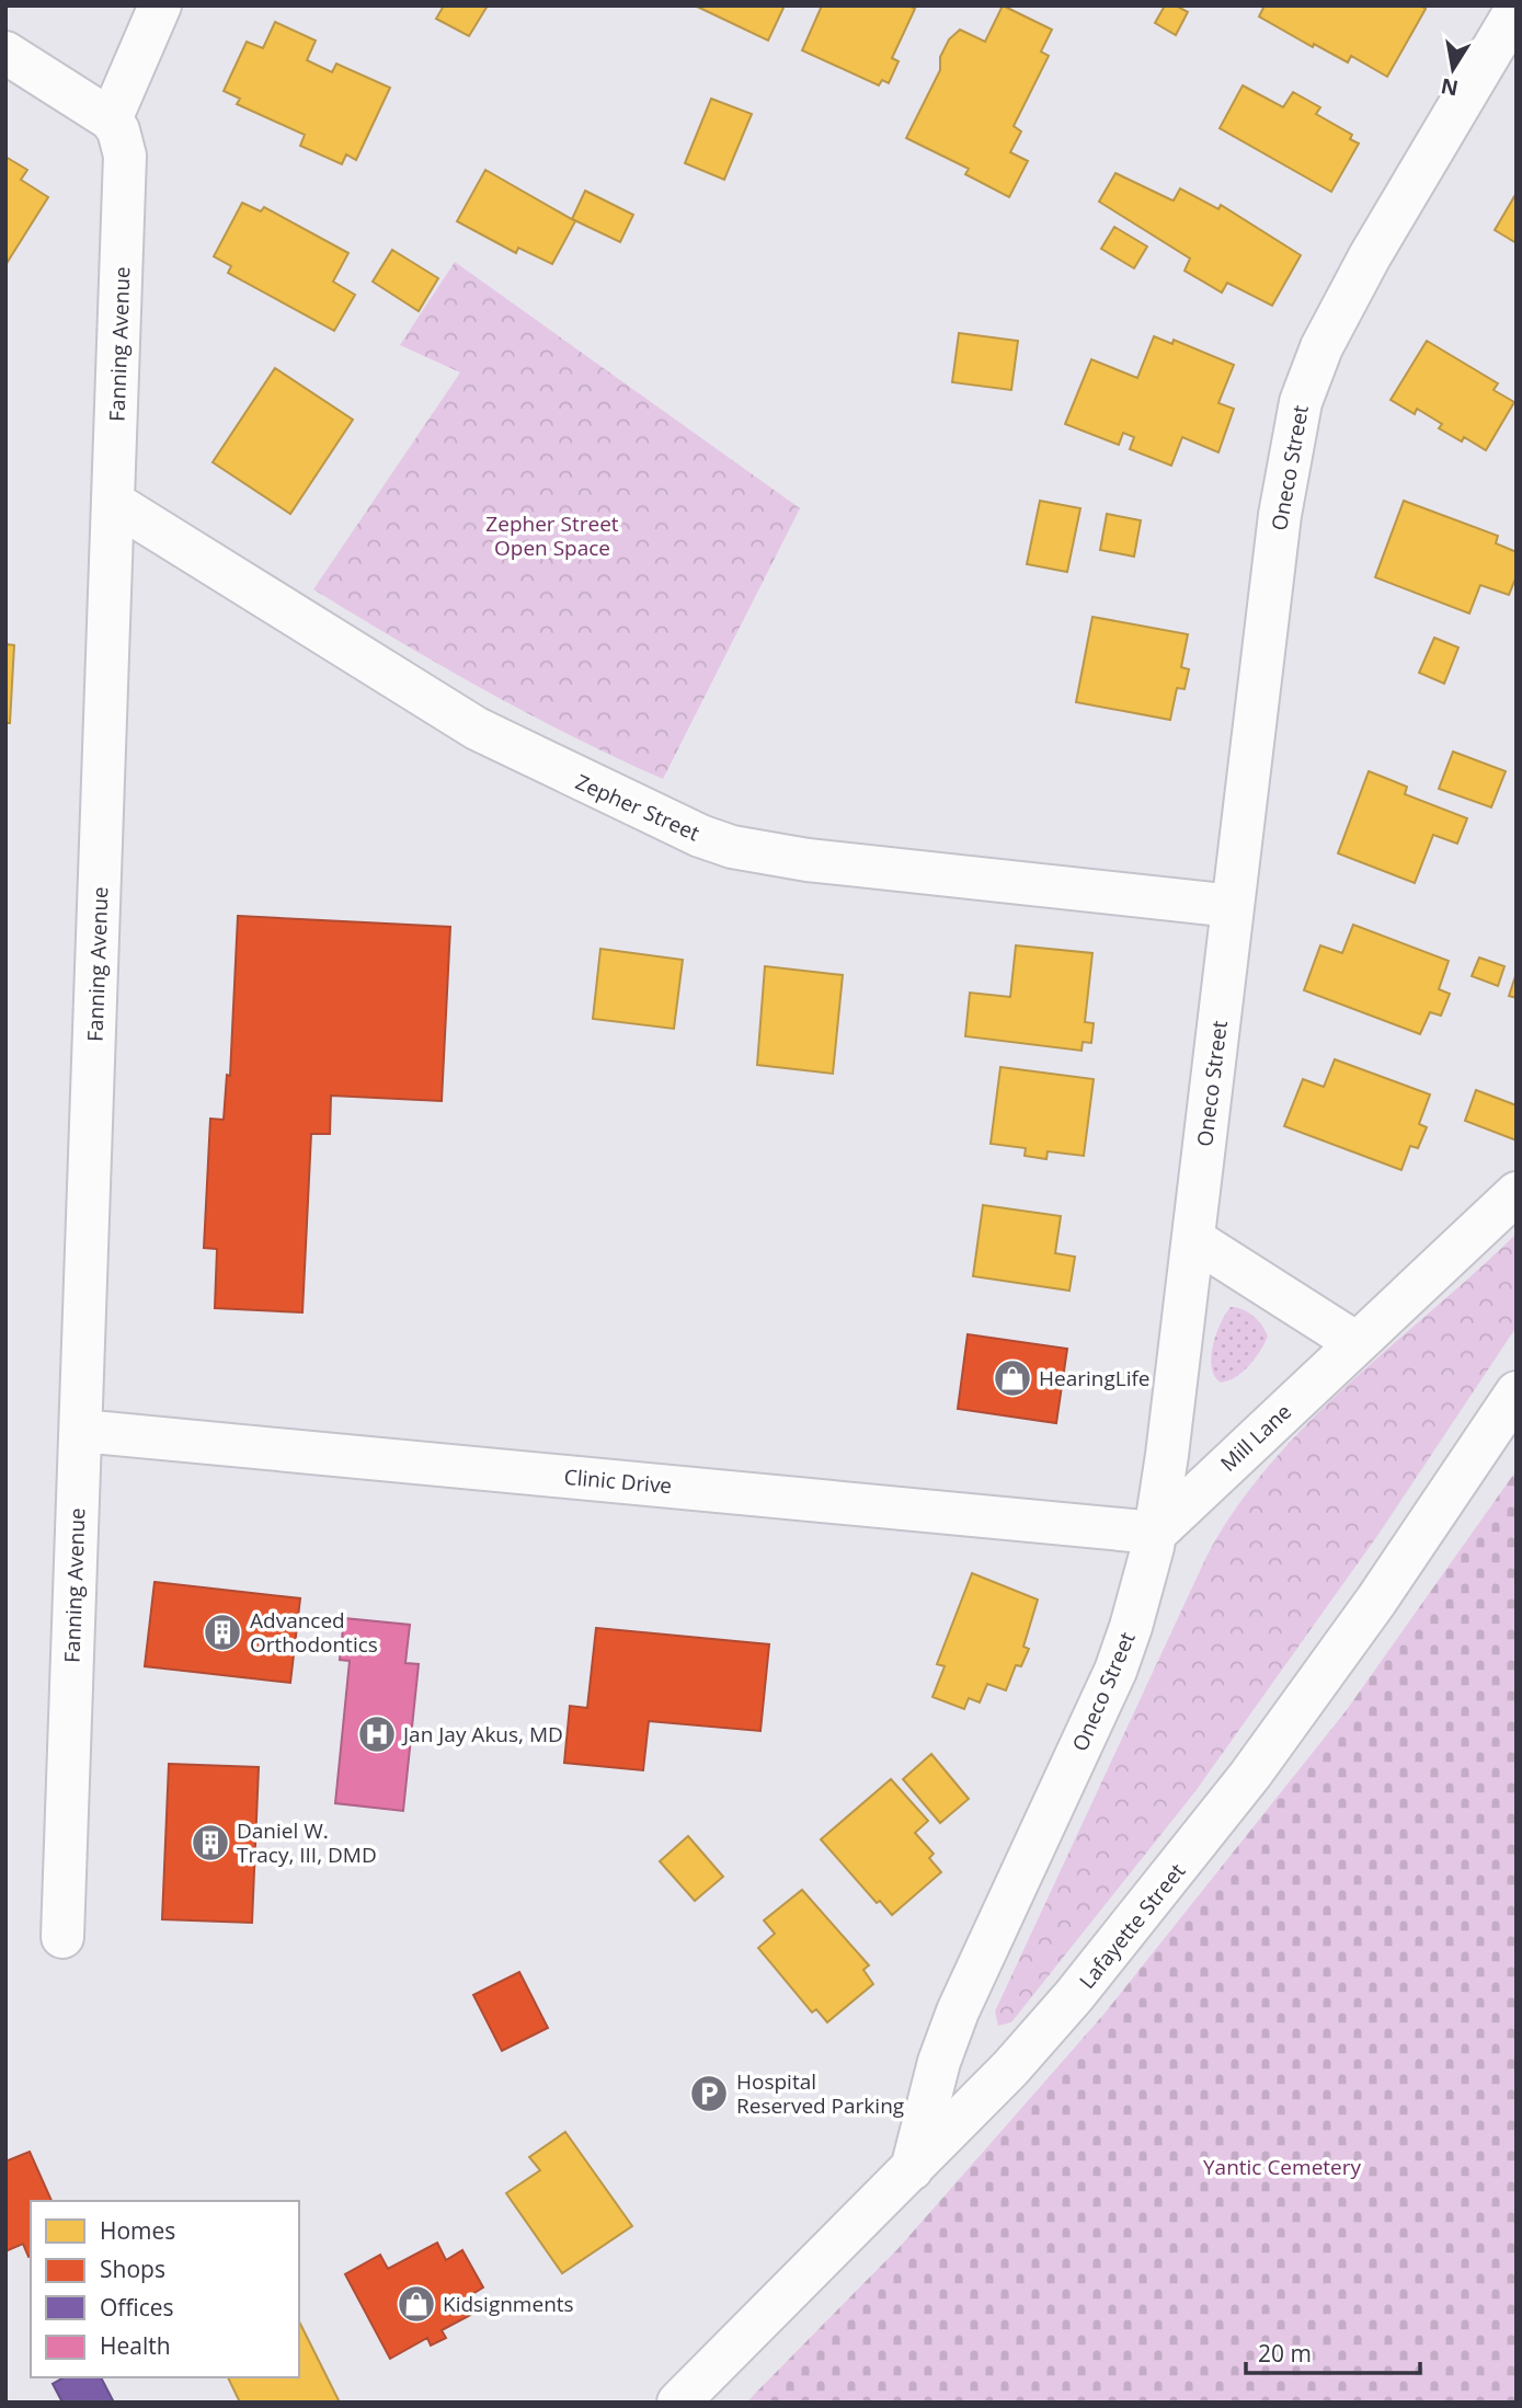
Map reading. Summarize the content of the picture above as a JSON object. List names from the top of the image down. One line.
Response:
{"streets":{"street":["Fanning Avenue","Oneco Street","Zepher Street","Mill Lane","Clinic Drive","Lafayette Street"]},"crossings":[["Fanning Avenue","Zepher Street"],["Fanning Avenue","Clinic Drive"],["Oneco Street","Zepher Street"],["Oneco Street","Mill Lane"],["Oneco Street","Clinic Drive"],["Oneco Street","Lafayette Street"],["Mill Lane","Clinic Drive"]],"parks":["Zepher Street Open Space","Yantic Cemetery"],"places":{"shop":["HearingLife","Kidsignments"],"building":["Advanced Orthodontics","Daniel W. Tracy, III, DMD"],"hospital":["Jan Jay Akus, MD"],"parking":["Hospital Reserved Parking"]},"legend":["Homes","Shops","Offices","Health"],"scale_bar":"20 m","north":"bottom"}
